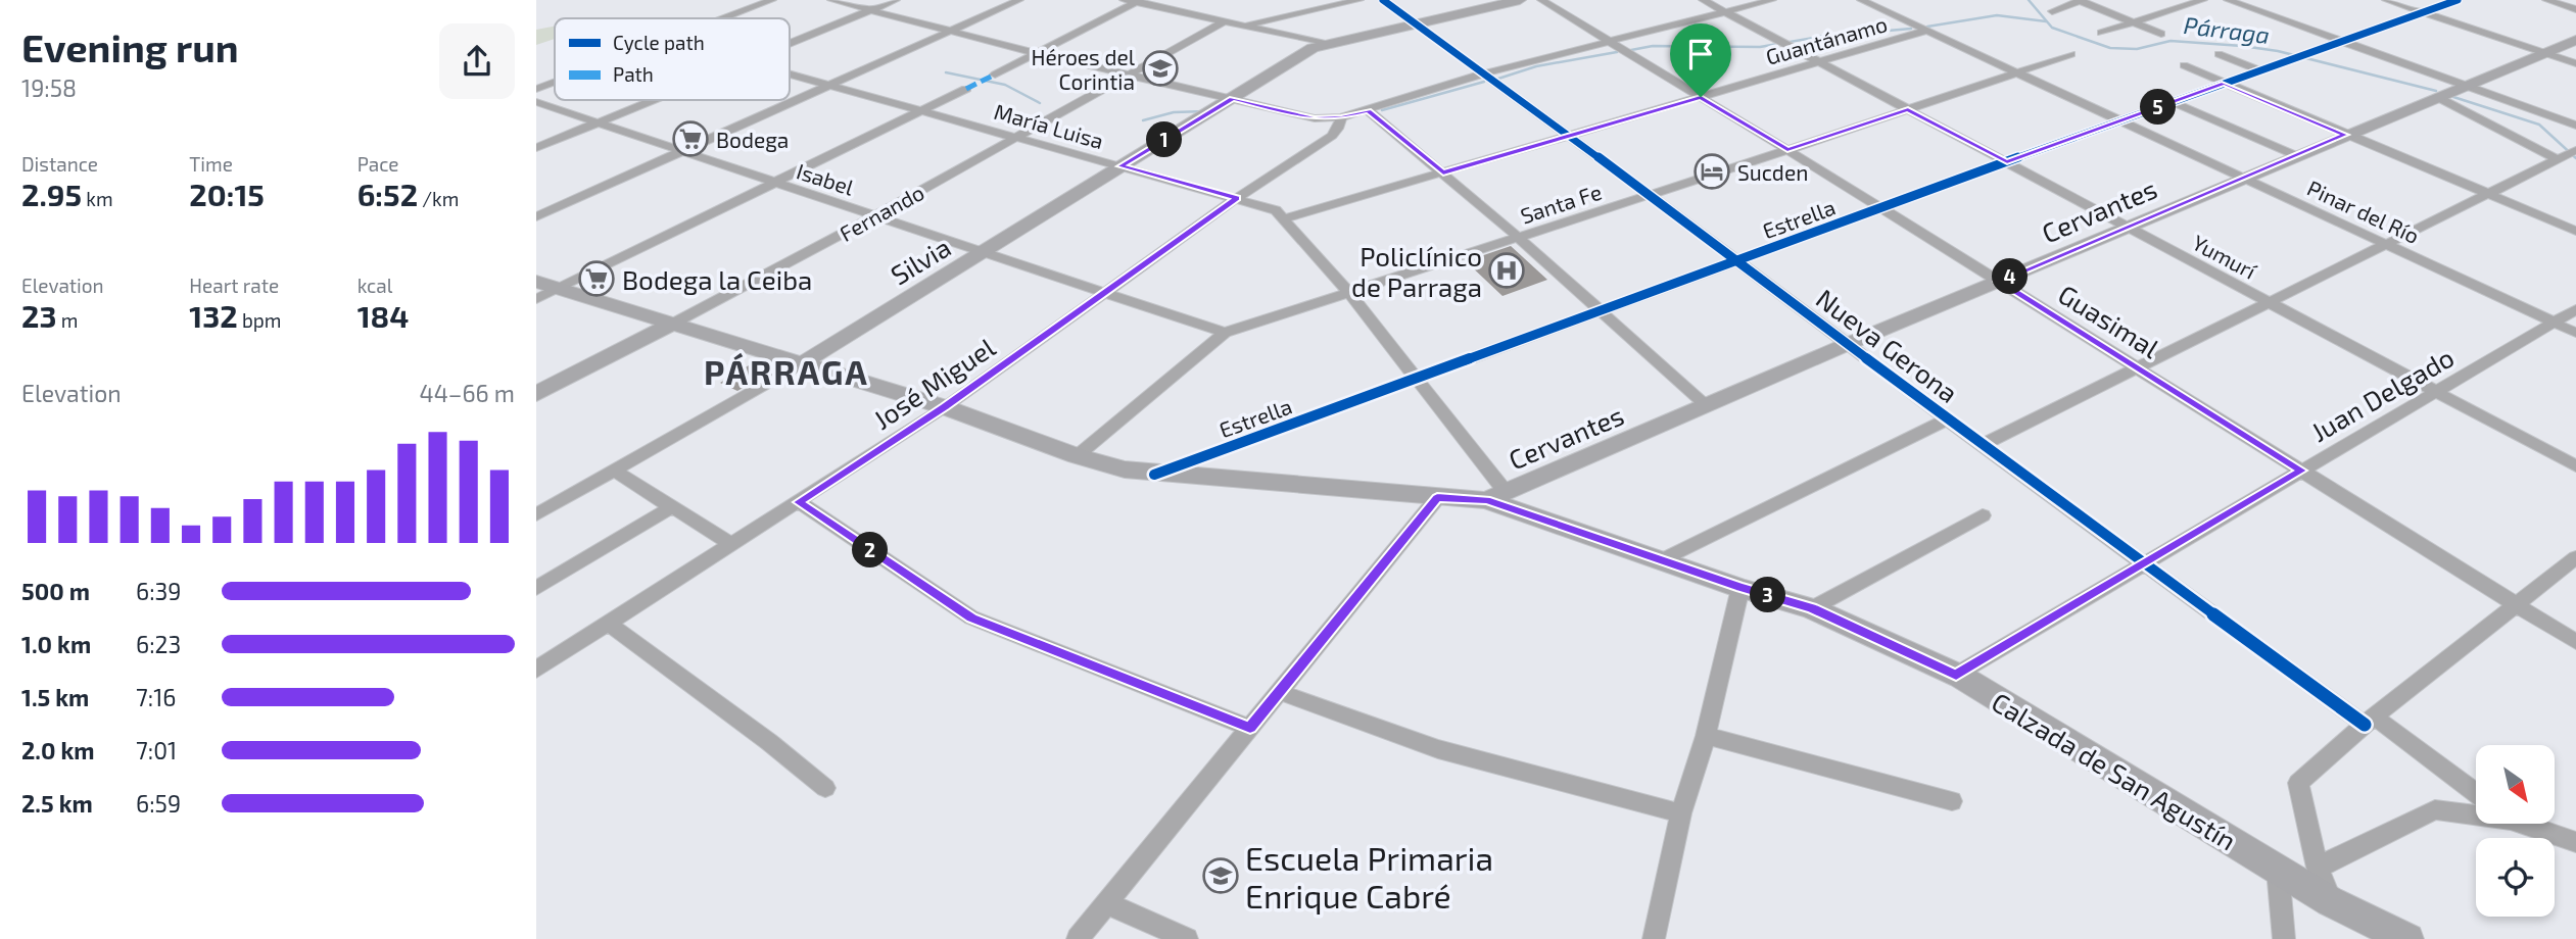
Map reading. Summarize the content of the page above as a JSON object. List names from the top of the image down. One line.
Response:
{"streets":{"main road":["Cervantes","Fernando","Silvia","Calzada de San Agustín"],"street":["Guantánamo","María Luisa","Isabel","Santa Fe","Pinar del Río","Estrella","Yumurí","Guasimal","Nueva Gerona","José Miguel","Juan Delgado"]},"crossings":[["Guantánamo","María Luisa"],["Guantánamo","Pinar del Río"],["Guantánamo","Yumurí"],["Guantánamo","Guasimal"],["Guantánamo","Nueva Gerona"],["María Luisa","Santa Fe"],["María Luisa","Cervantes"],["María Luisa","Fernando"],["María Luisa","Estrella"],["María Luisa","Silvia"],["María Luisa","José Miguel"],["María Luisa","Calzada de San Agustín"],["Isabel","Santa Fe"],["Isabel","Fernando"],["Isabel","Silvia"],["Isabel","José Miguel"],["Santa Fe","Pinar del Río"],["Santa Fe","Yumurí"],["Santa Fe","Guasimal"],["Santa Fe","Nueva Gerona"],["Cervantes","Pinar del Río"],["Cervantes","Yumurí"],["Cervantes","Guasimal"],["Cervantes","Nueva Gerona"],["Cervantes","Calzada de San Agustín"],["Pinar del Río","Estrella"],["Pinar del Río","Juan Delgado"],["Fernando","Calzada de San Agustín"],["Estrella","Yumurí"],["Estrella","Guasimal"],["Estrella","Nueva Gerona"],["Estrella","Calzada de San Agustín"],["Yumurí","Juan Delgado"],["Silvia","Calzada de San Agustín"],["Guasimal","Juan Delgado"],["Nueva Gerona","Juan Delgado"],["José Miguel","Calzada de San Agustín"],["Juan Delgado","Calzada de San Agustín"]],"districts":["PÁRRAGA"],"water":["Párraga"],"places":{"school or university":["Héroes del Corintia","Escuela Primaria Enrique Cabré"],"supermarket":["Bodega","Bodega la Ceiba"],"hotel":["Sucden"],"hospital":["Policlínico de Parraga"]},"legend":["Cycle path","Path"],"north":"bottom right","page":{"heading":["Evening run","19:58"],"pins":["5","1","4","2","3"],"stats":[["Distance","2.95 km"],["Time","20:15"],["Pace","6:52 /km"],["Elevation","23 m"],["Heart rate","132 bpm"],["kcal","184"]],"chart":["Elevation","44–66 m"],"list":[{"name":"500 m","note":"6:39"},{"name":"1.0 km","note":"6:23"},{"name":"1.5 km","note":"7:16"},{"name":"2.0 km","note":"7:01"},{"name":"2.5 km","note":"6:59"}]}}
